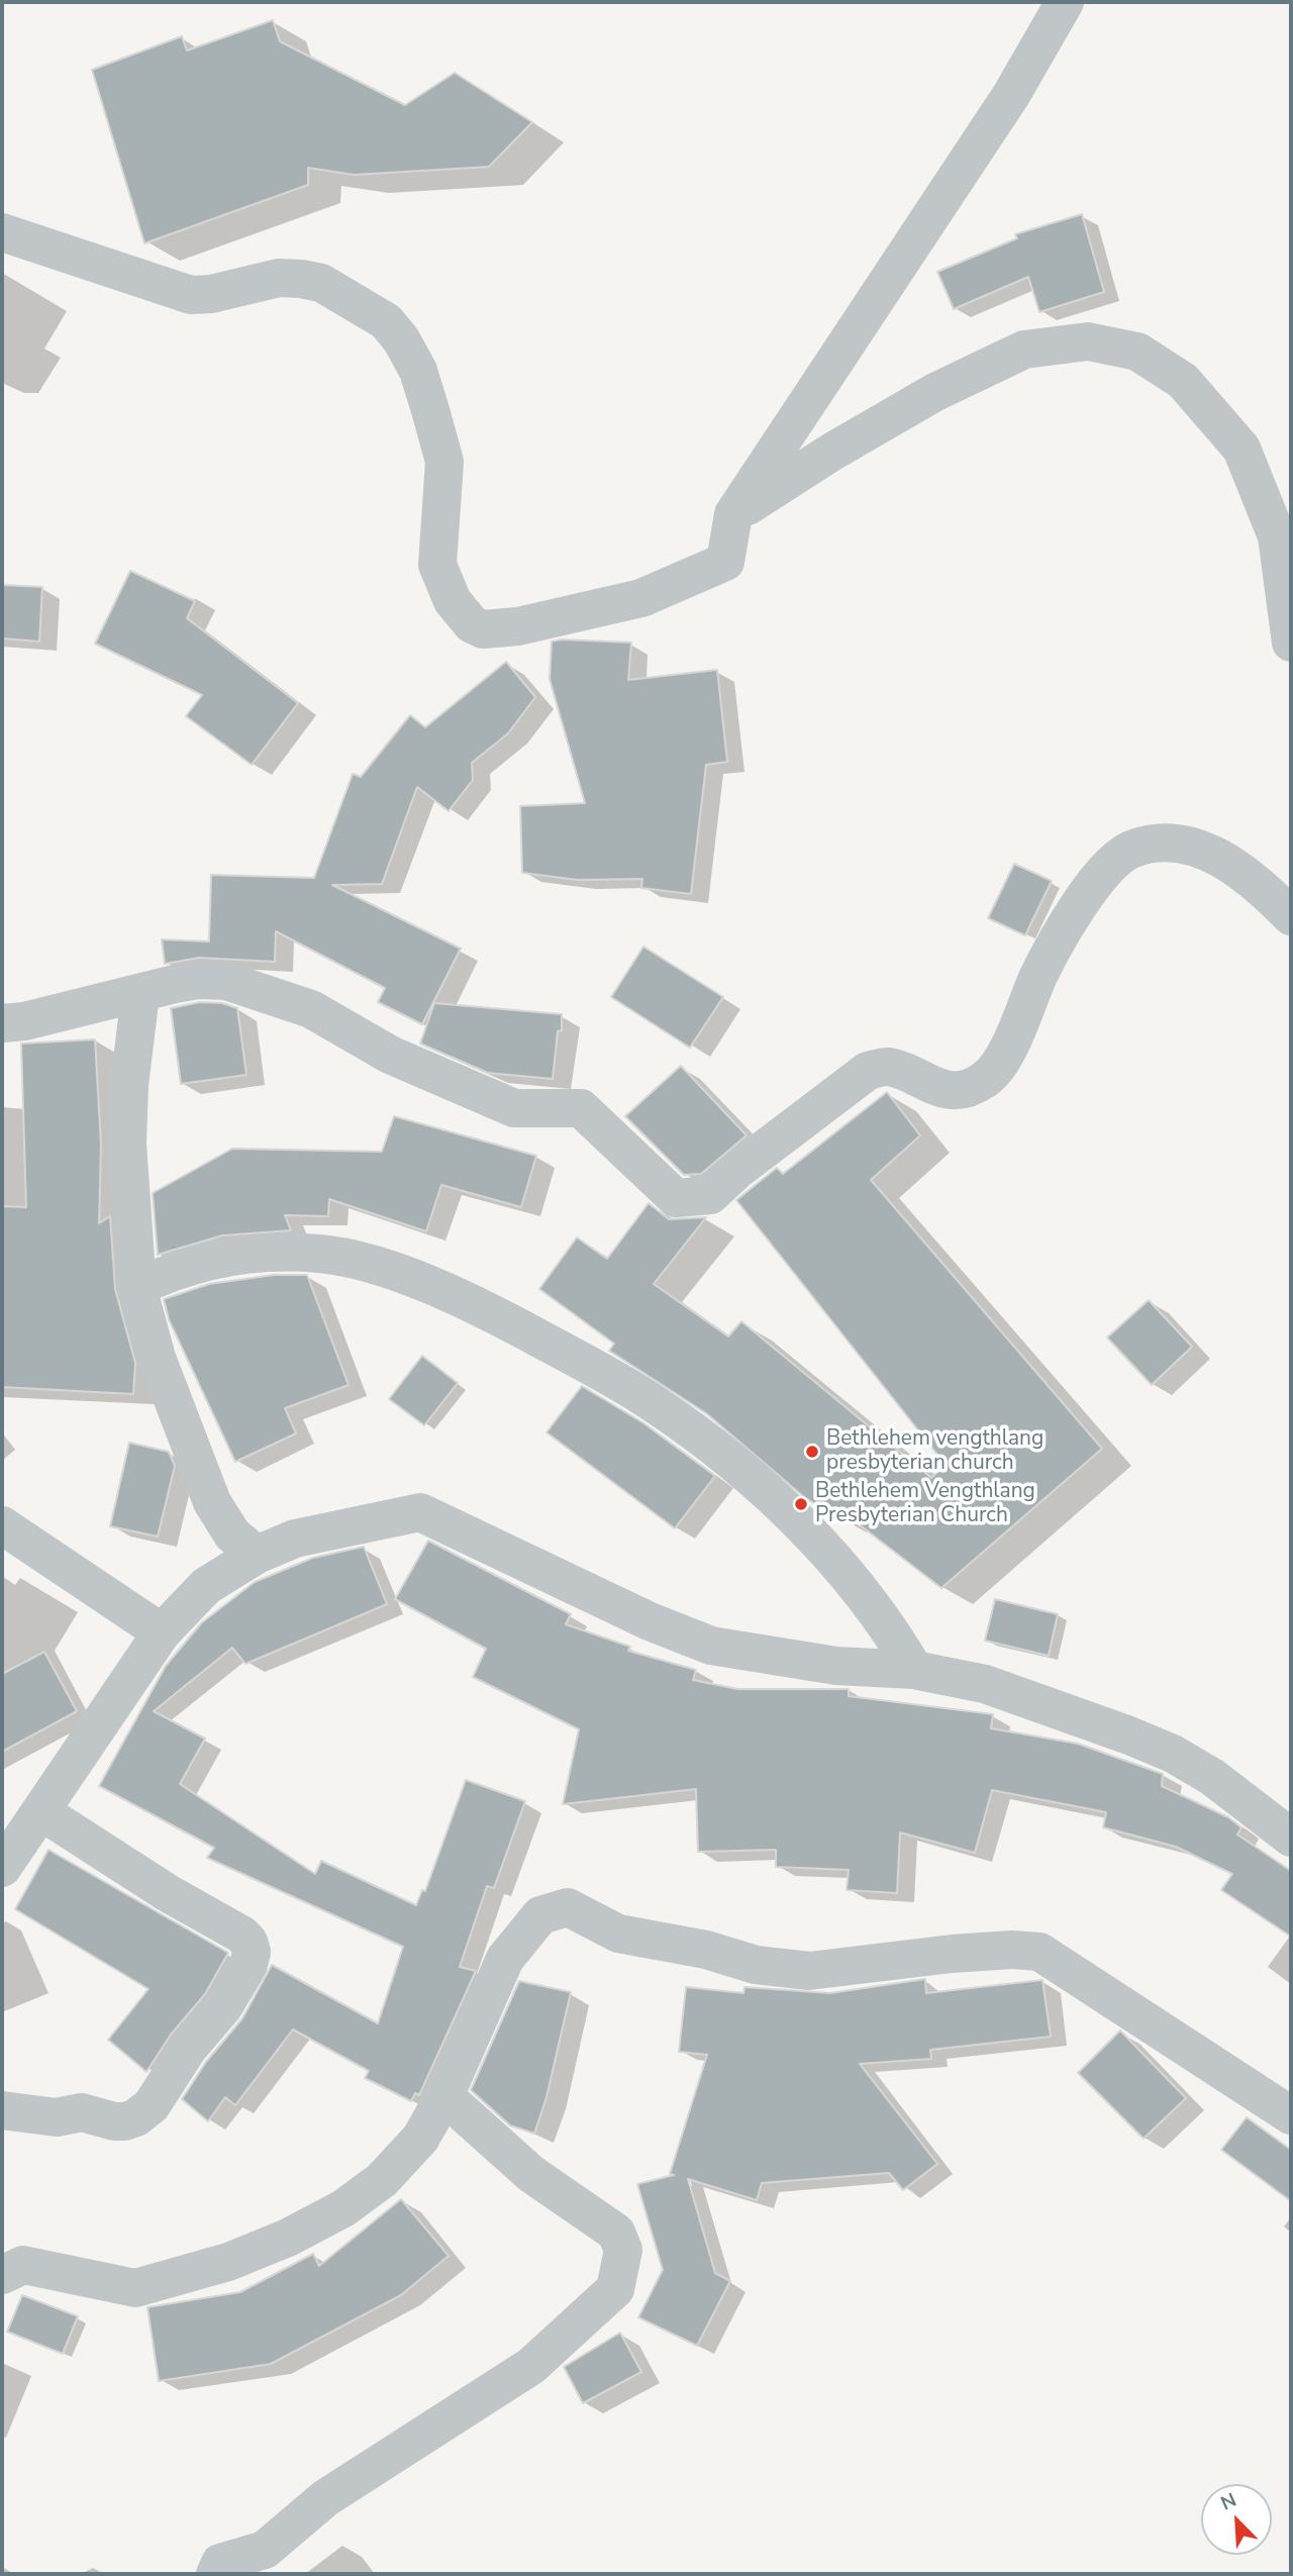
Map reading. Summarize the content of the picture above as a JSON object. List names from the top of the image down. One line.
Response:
{"places":["Bethlehem vengthlang presbyterian church","Bethlehem Vengthlang Presbyterian Church"],"north":"top left"}
